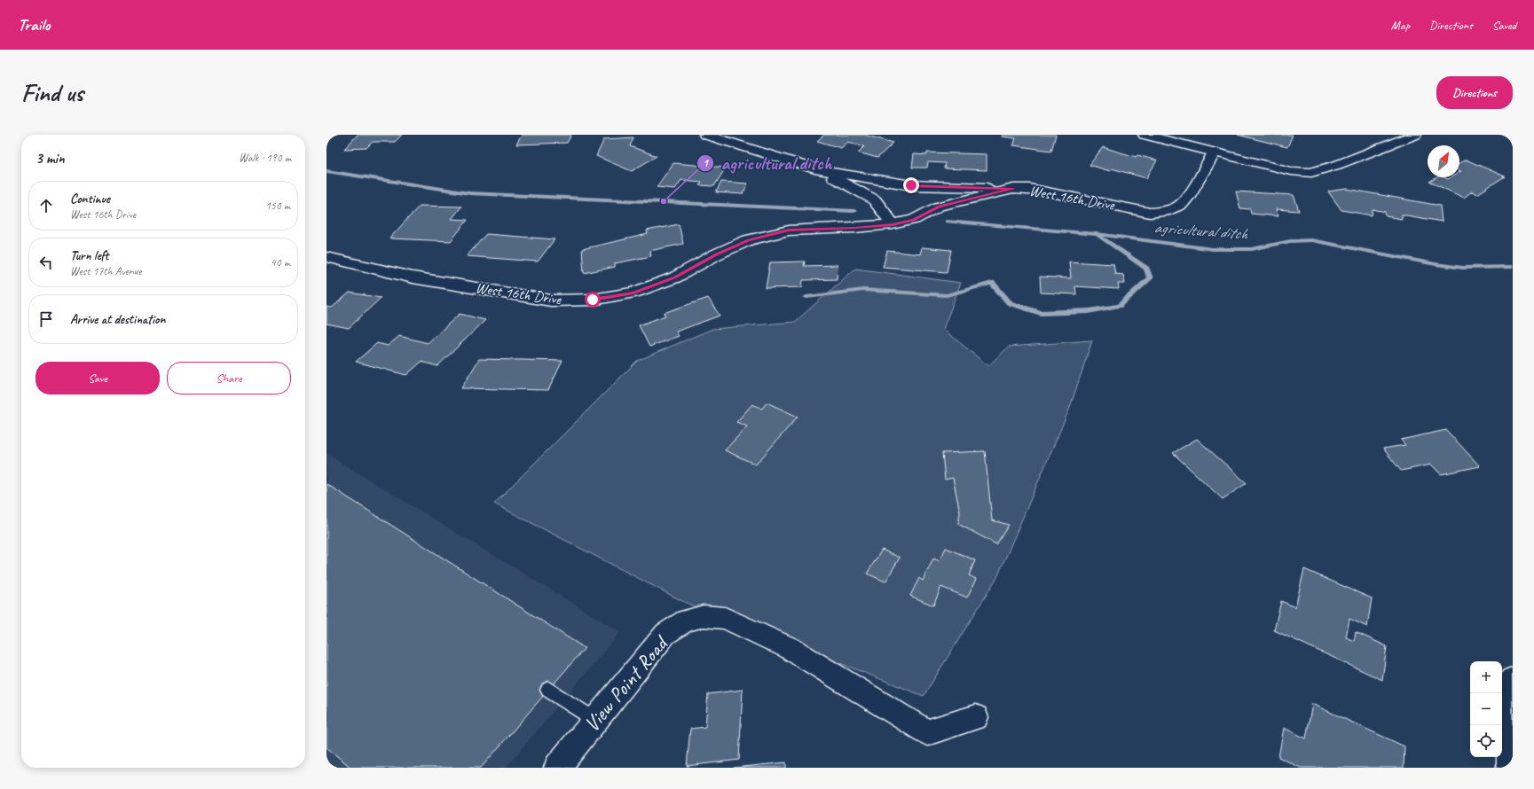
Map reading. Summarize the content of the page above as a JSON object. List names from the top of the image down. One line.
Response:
{"streets":{"street":["West 16th Drive","View Point Road"]},"water":["agricultural ditch"],"places":["agricultural ditch"],"north":"top right","page":{"header":"Trailo","nav":["Map","Directions","Saved"],"buttons":["Directions",["Save","Share"]],"title":"Find us","heading":["3 min","Walk · 190 m"],"list":[["Continue","West 16th Drive","150 m"],["Turn left","West 17th Avenue","40 m"],"Arrive at destination"],"map_buttons":["+","−"]}}
